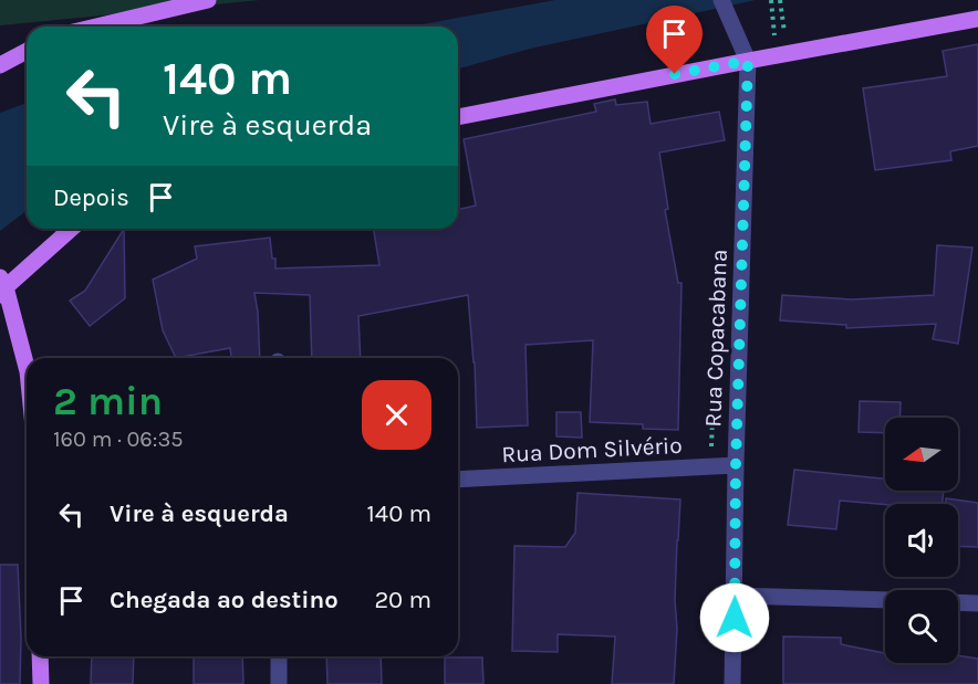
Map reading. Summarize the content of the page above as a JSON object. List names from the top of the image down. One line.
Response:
{"streets":{"street":["Rua Copacabana","Rua Dom Silvério"]},"crossings":[["Rua Copacabana","Rua Dom Silvério"]],"north":"left","page":{"turn":["140 m","Vire à esquerda"],"then":"Depois","heading":["2 min","160 m · 06:35"],"list":[{"name":"Vire à esquerda","value":"140 m"},{"name":"Chegada ao destino","value":"20 m"}]}}
